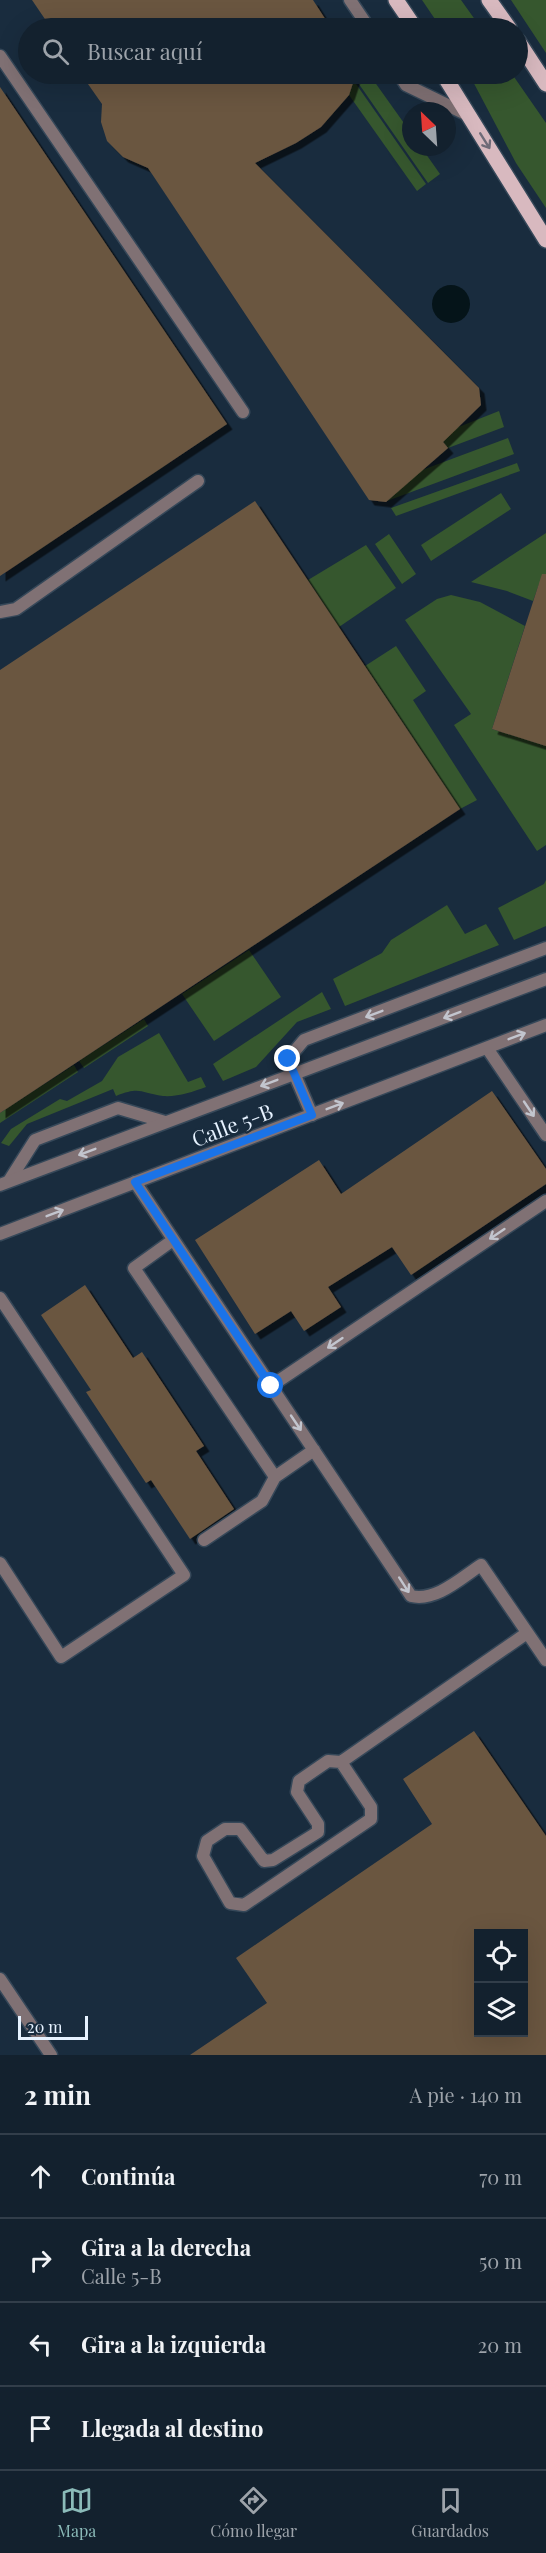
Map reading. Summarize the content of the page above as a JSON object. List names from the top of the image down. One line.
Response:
{"streets":{"street":["Calle 5-B"]},"scale_bar":"20 m","north":"top left","page":{"search":"Buscar aquí","scale":"20 m","heading":["2 min","A pie · 140 m"],"list":[["Continúa","70 m"],["Gira a la derecha","Calle 5-B","50 m"],["Gira a la izquierda","20 m"],"Llegada al destino"],"nav":["Mapa","Cómo llegar","Guardados"]}}
